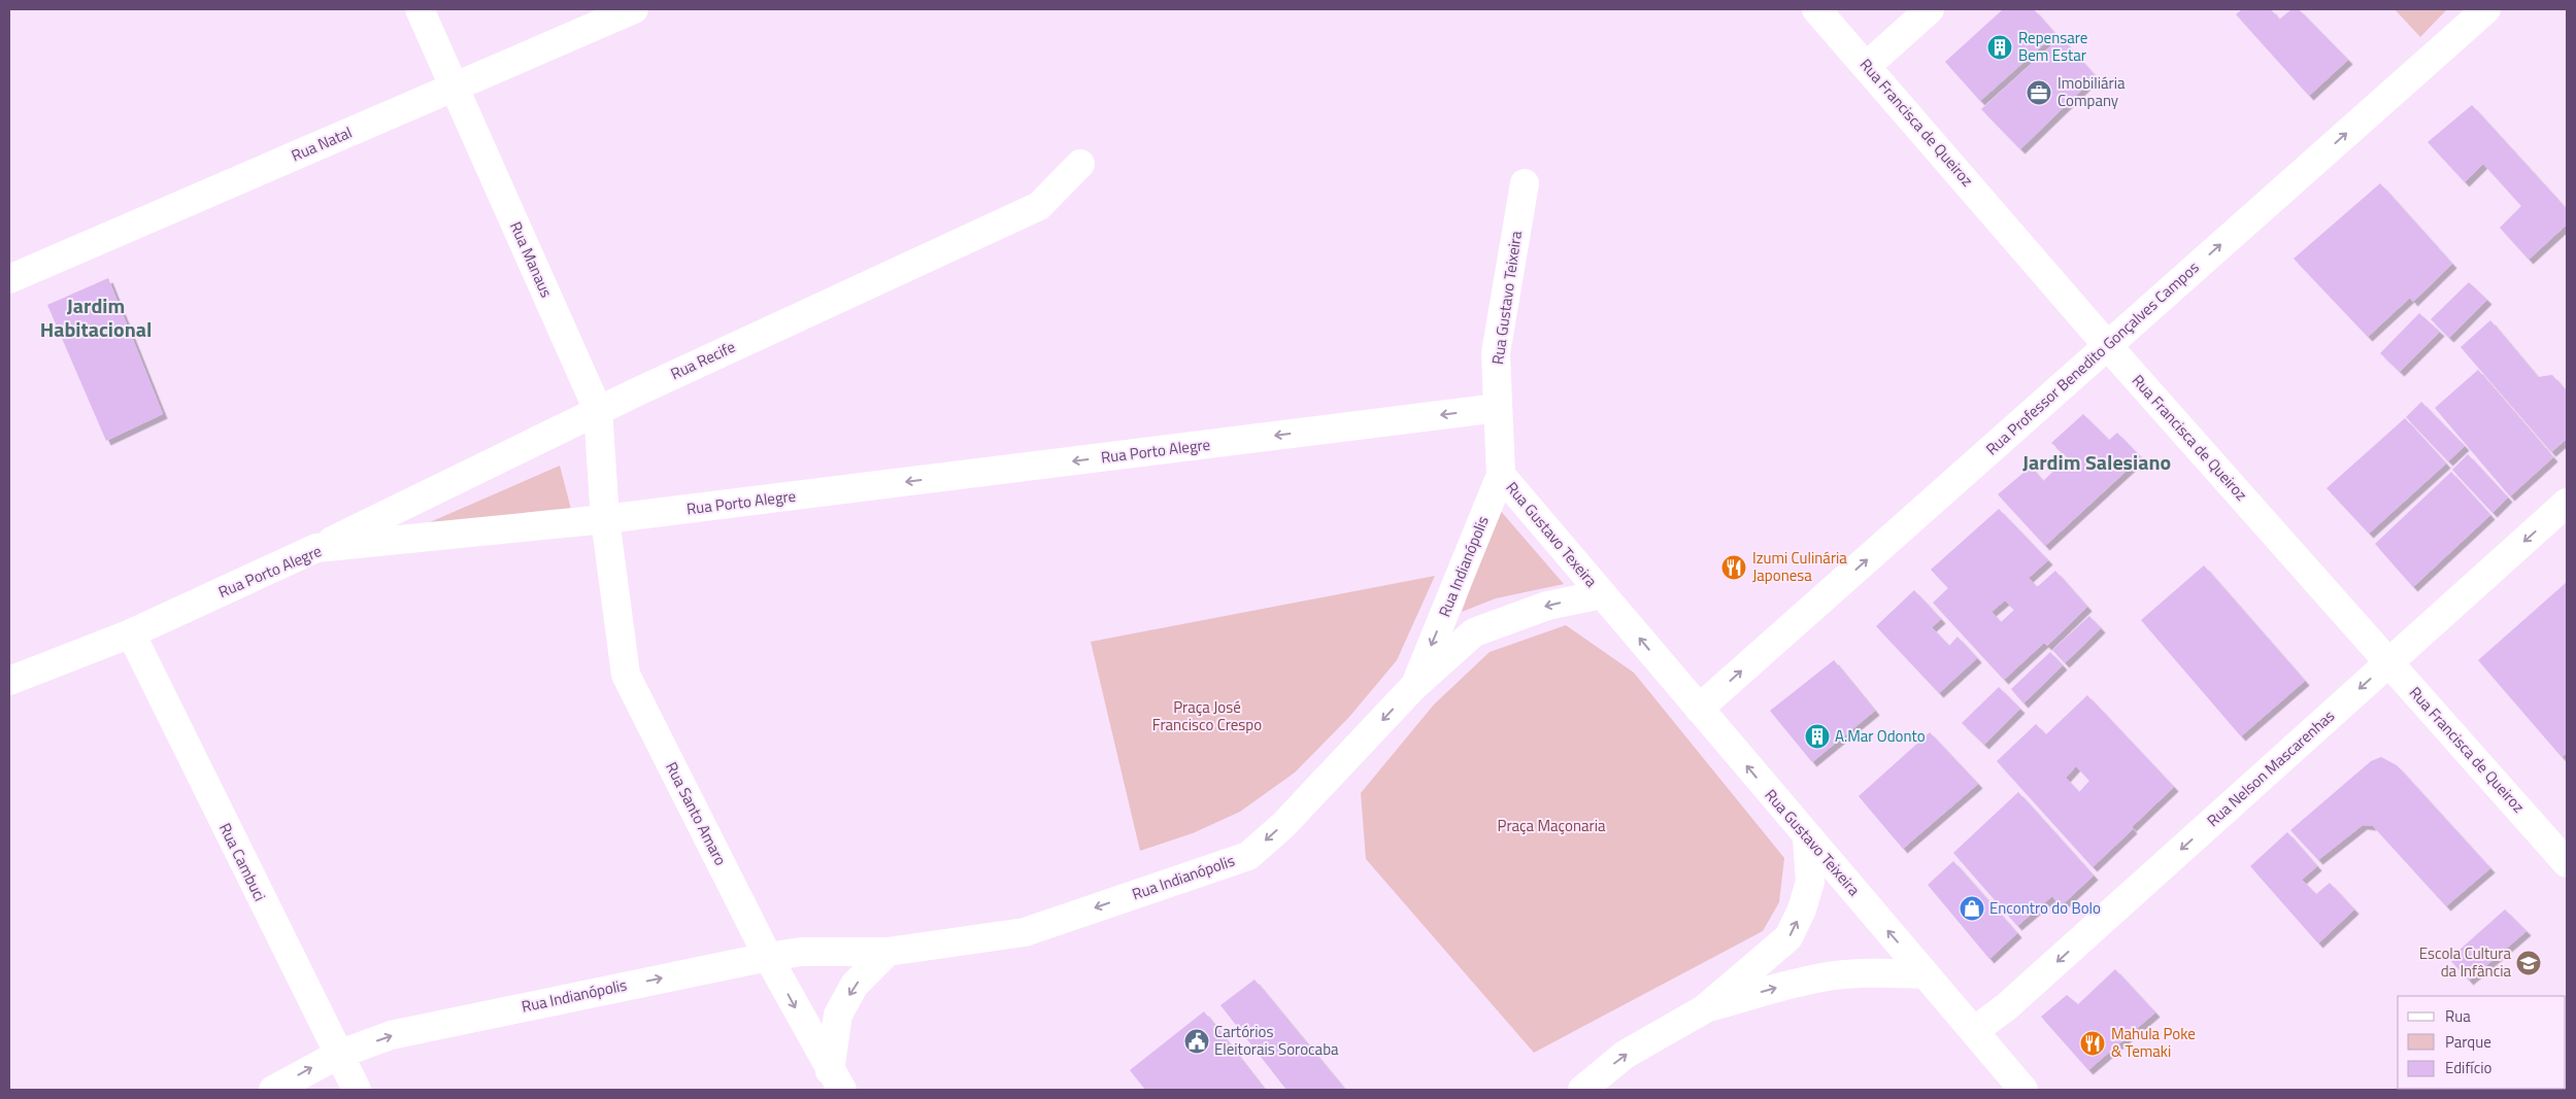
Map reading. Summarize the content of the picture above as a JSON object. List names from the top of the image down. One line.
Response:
{"streets":{"street":["Rua Francisca de Queiroz","Rua Natal","Rua Manaus","Rua Gustavo Teixeira","Rua Professor Benedito Gonçalves Campos","Rua Recife","Rua Porto Alegre","Rua Gustavo Texeira","Rua Indianópolis","Rua Nelson Mascarenhas","Rua Santo Amaro","Rua Cambuci"]},"crossings":[["Rua Francisca de Queiroz","Rua Professor Benedito Gonçalves Campos"],["Rua Francisca de Queiroz","Rua Nelson Mascarenhas"],["Rua Natal","Rua Manaus"],["Rua Manaus","Rua Recife"],["Rua Manaus","Rua Porto Alegre"],["Rua Manaus","Rua Santo Amaro"],["Rua Gustavo Teixeira","Rua Professor Benedito Gonçalves Campos"],["Rua Gustavo Teixeira","Rua Porto Alegre"],["Rua Gustavo Teixeira","Rua Gustavo Texeira"],["Rua Gustavo Teixeira","Rua Indianópolis"],["Rua Gustavo Teixeira","Rua Nelson Mascarenhas"],["Rua Recife","Rua Porto Alegre"],["Rua Porto Alegre","Rua Santo Amaro"],["Rua Porto Alegre","Rua Cambuci"],["Rua Gustavo Texeira","Rua Indianópolis"],["Rua Indianópolis","Rua Santo Amaro"],["Rua Indianópolis","Rua Cambuci"]],"one_way":["Rua Gustavo Teixeira","Rua Professor Benedito Gonçalves Campos","Rua Porto Alegre","Rua Nelson Mascarenhas"],"districts":["Jardim Habitacional","Jardim Salesiano"],"parks":["Praça José Francisco Crespo","Praça Maçonaria"],"places":{"building":["Repensare Bem Estar","A.Mar Odonto"],"office":["Imobiliária Company"],"restaurant":["Izumi Culinária Japonesa","Mahula Poke & Temaki"],"shop":["Encontro do Bolo"],"school or university":["Escola Cultura da Infância"],"public building":["Cartórios Eleitorais Sorocaba"]},"legend":["Rua","Parque","Edifício"]}
